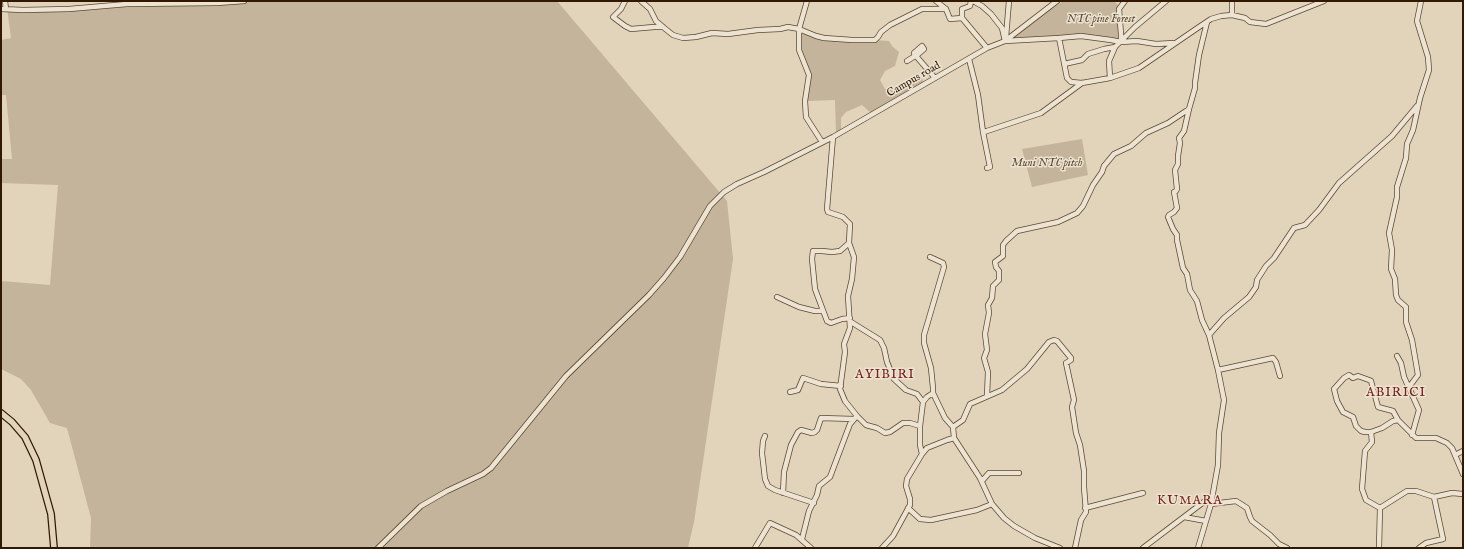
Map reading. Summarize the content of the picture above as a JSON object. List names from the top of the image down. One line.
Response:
{"streets":{"street":["Campus road"]},"districts":["AYIBIRI","ABIRICI","KUMARA"],"parks":["NTC pine Forest","Muni NTC pitch"]}
